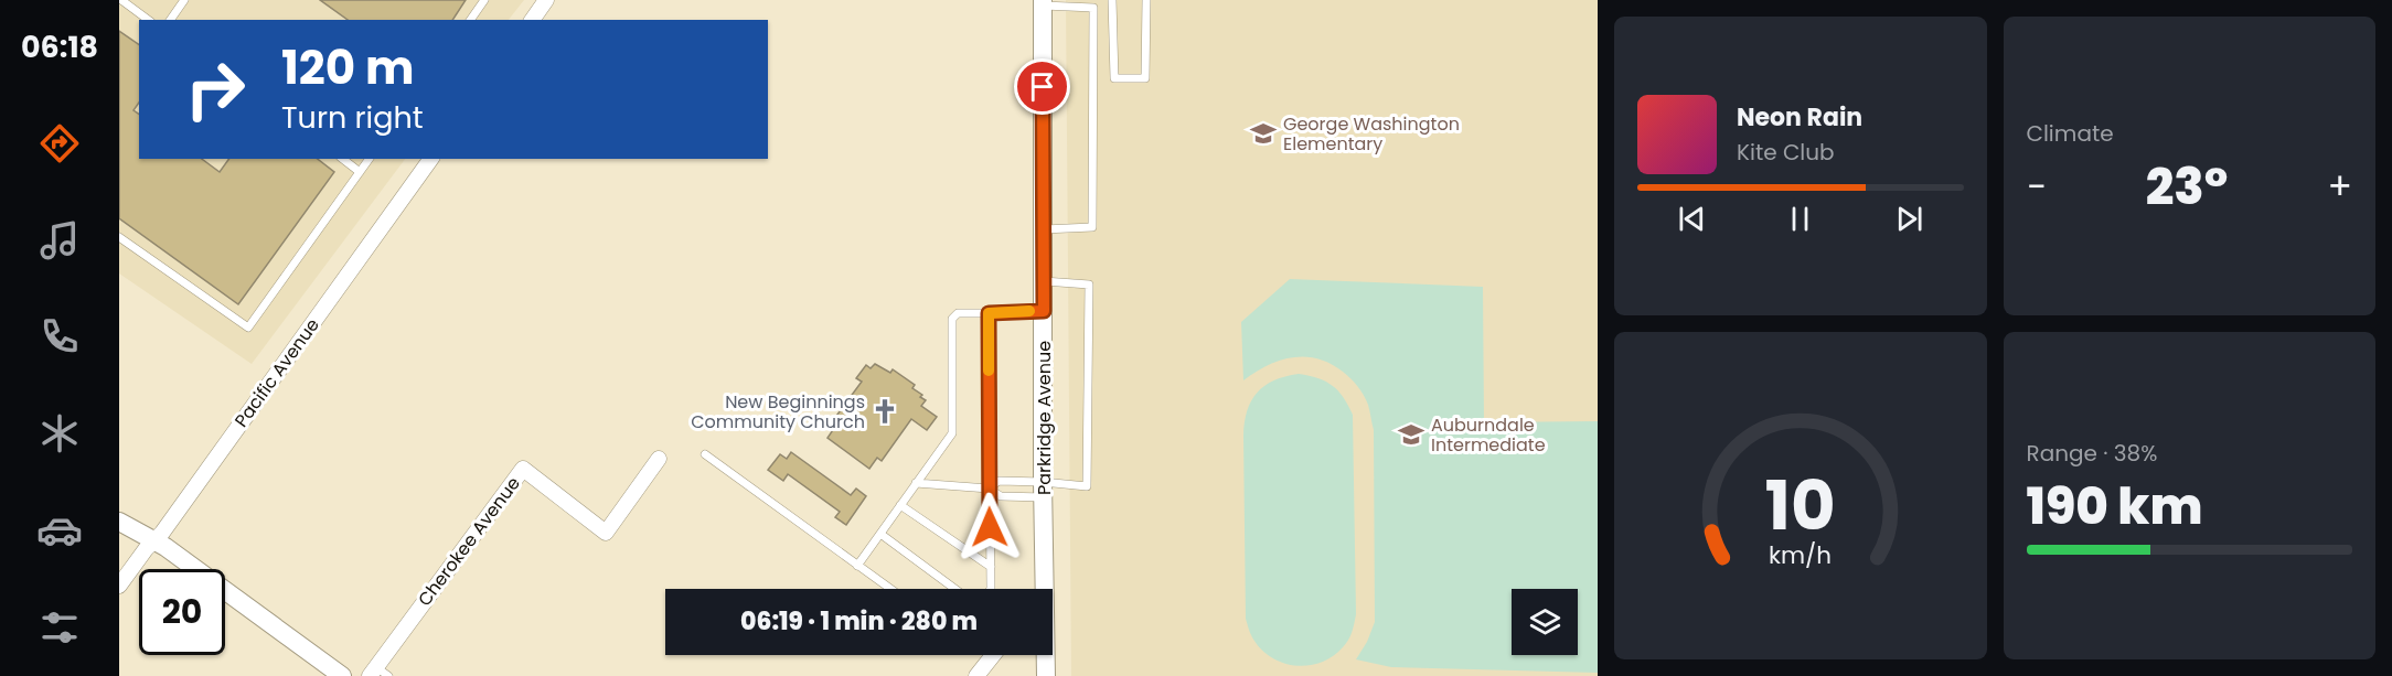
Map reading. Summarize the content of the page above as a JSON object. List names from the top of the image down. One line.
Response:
{"streets":{"street":["Pacific Avenue","Parkridge Avenue","Cherokee Avenue"]},"places":{"school or university":["George Washington Elementary","Auburndale Intermediate"],"church":["New Beginnings Community Church"]},"page":{"tabs":"06:18","tile":["Climate",["Range · 38%","190 km"]],"turn":["120 m","Turn right"],"song":["Neon Rain","Kite Club"],"heat":["−","23°","+"],"limit":"20","trip":"06:19 · 1 min · 280 m","gauge":["10","km/h"]}}
